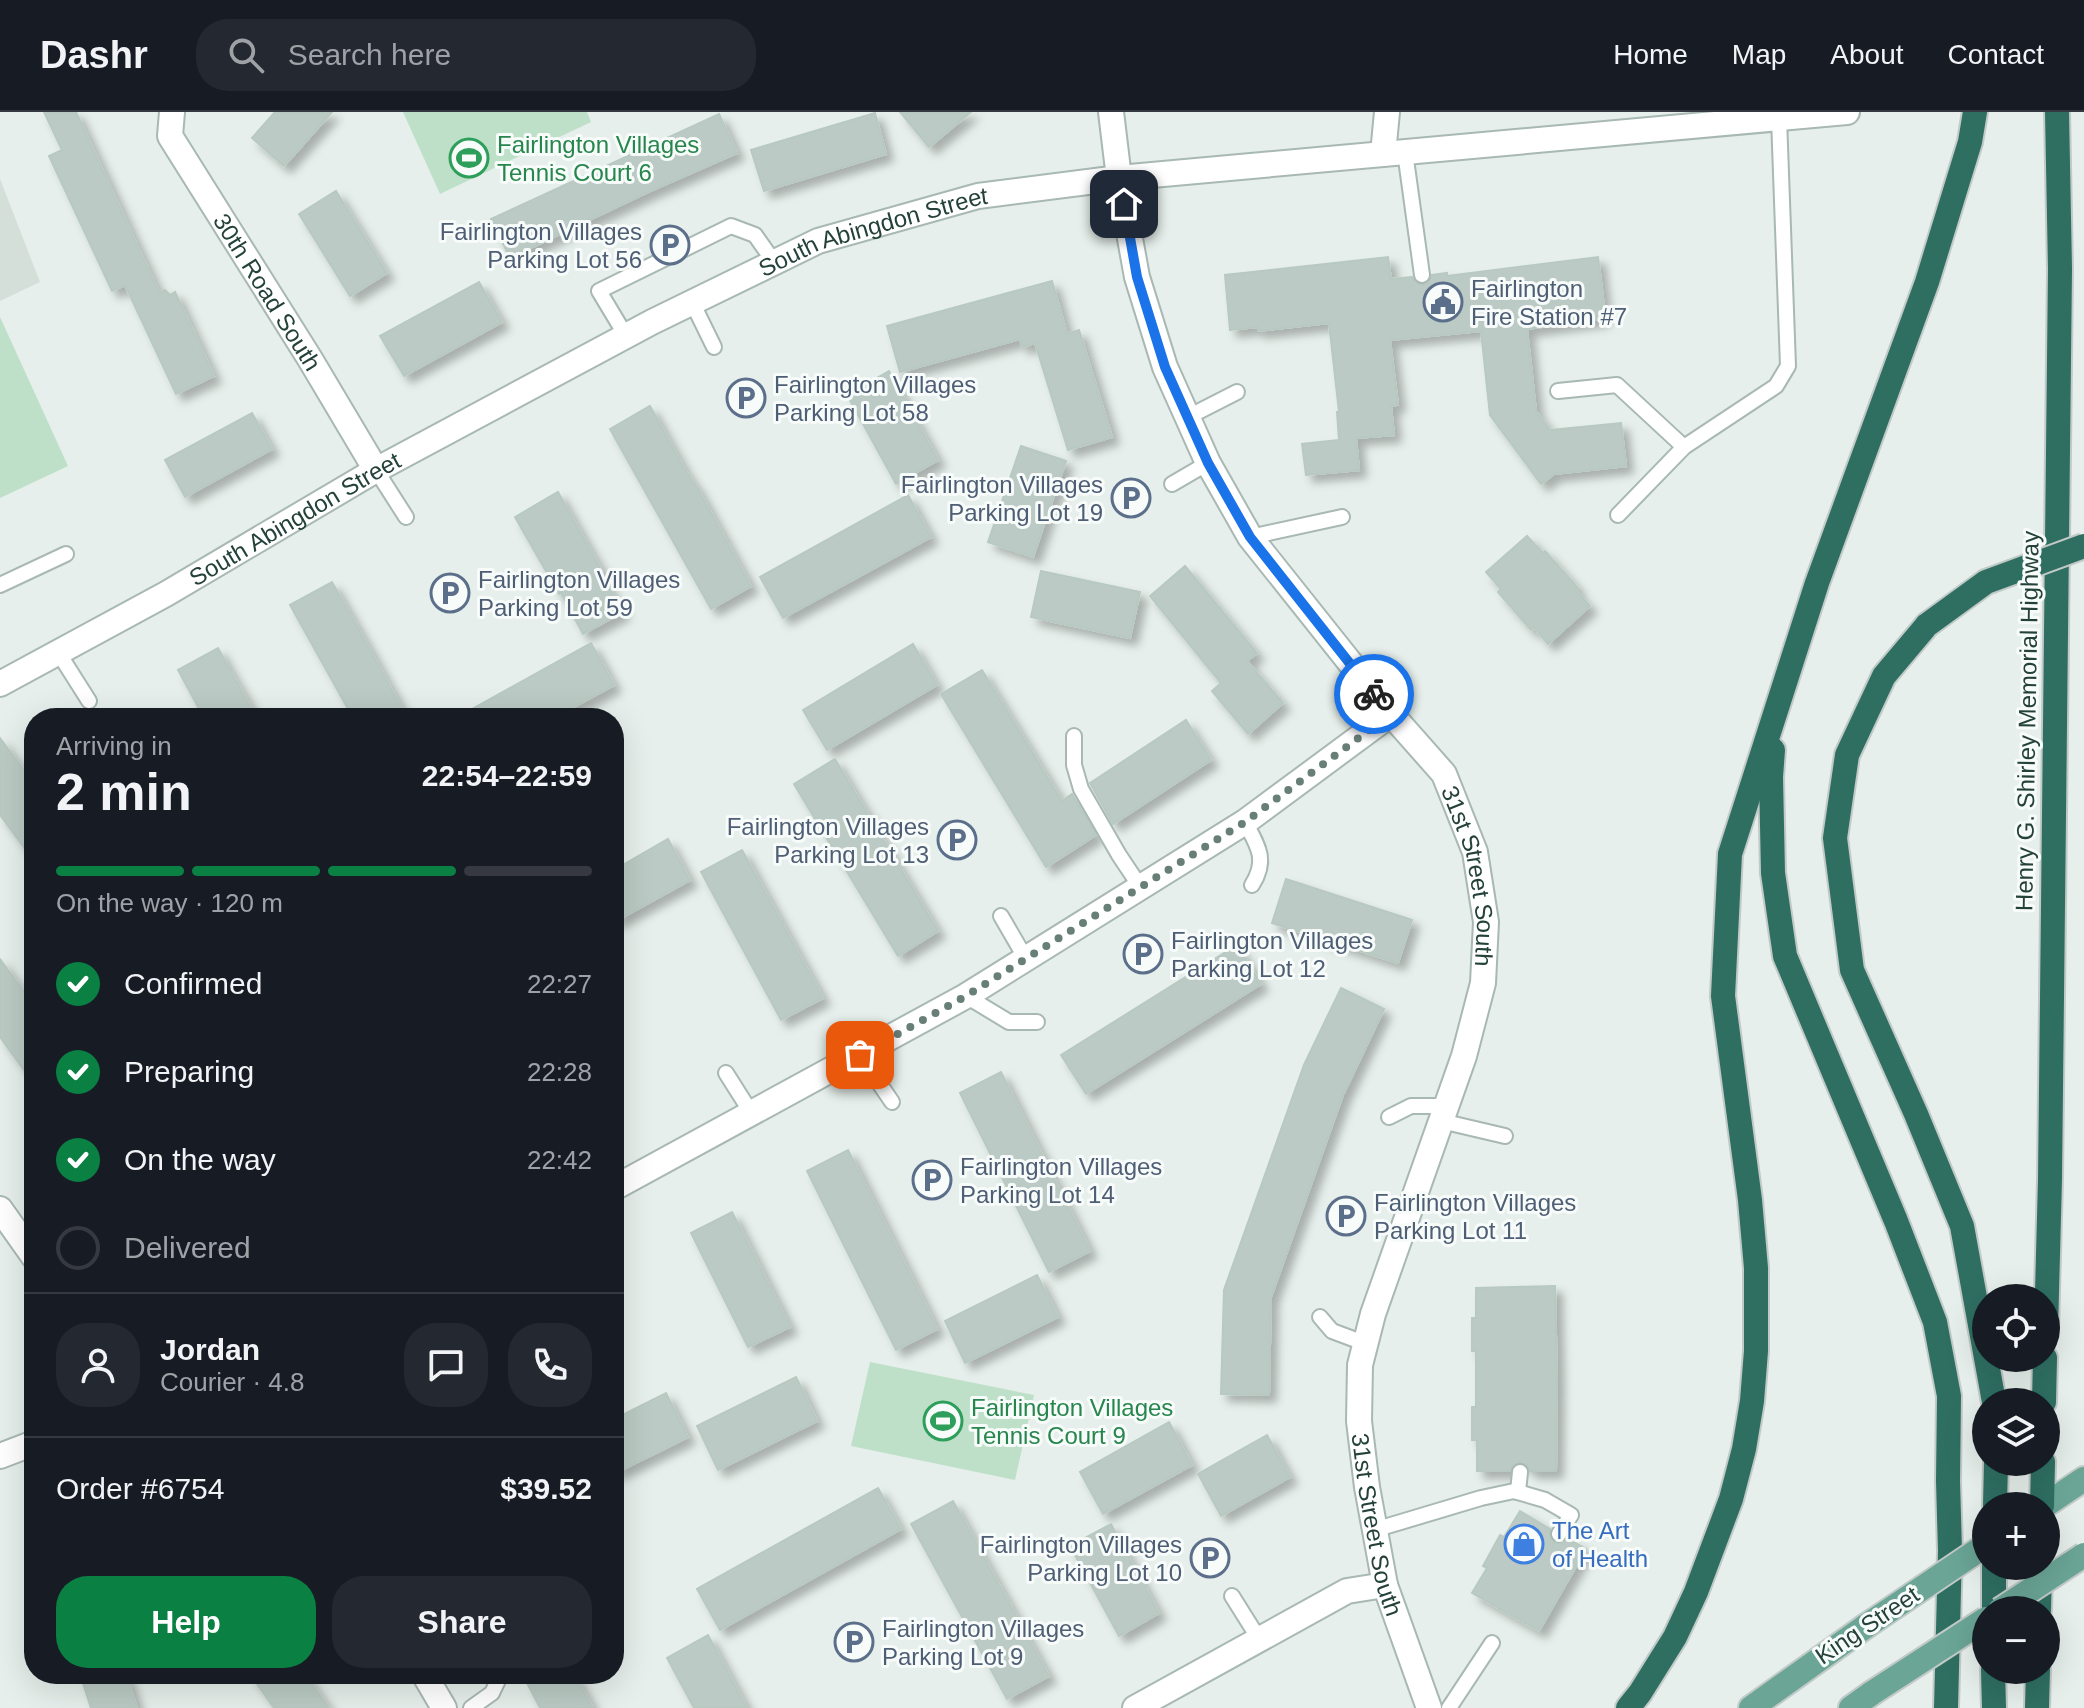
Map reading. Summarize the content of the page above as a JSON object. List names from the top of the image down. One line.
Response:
{"streets":{"highway":["Henry G. Shirley Memorial Highway"],"main road":["King Street"],"street":["South Abingdon Street","30th Road South","31st Street South"]},"crossings":[["South Abingdon Street","30th Road South"],["South Abingdon Street","31st Street South"]],"places":{"sports":["Fairlington Villages Tennis Court 6","Fairlington Villages Tennis Court 9"],"parking":["Fairlington Villages Parking Lot 56","Fairlington Villages Parking Lot 58","Fairlington Villages Parking Lot 19","Fairlington Villages Parking Lot 59","Fairlington Villages Parking Lot 13","Fairlington Villages Parking Lot 12","Fairlington Villages Parking Lot 14","Fairlington Villages Parking Lot 11","Fairlington Villages Parking Lot 10","Fairlington Villages Parking Lot 9"],"public building":["Fairlington Fire Station #7"],"shop":["The Art of Health"]},"page":{"header":"Dashr","search":"Search here","nav":["Home","Map","About","Contact"],"heading":["2 min","Arriving in","22:54–22:59"],"panel":["Jordan","Courier · 4.8","Order #6754","$39.52"],"bar":"On the way · 120 m","list":[["Confirmed","22:27"],["Preparing","22:28"],["On the way","22:42"],"Delivered"],"map_buttons":["+","−"],"buttons":["Help","Share"]}}
